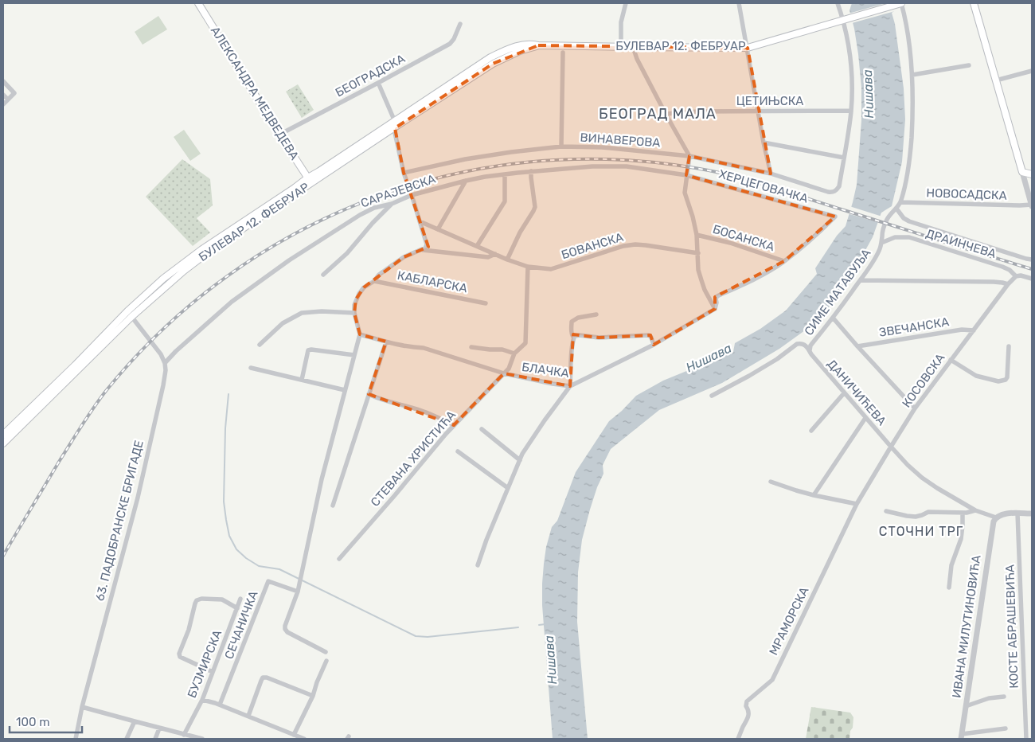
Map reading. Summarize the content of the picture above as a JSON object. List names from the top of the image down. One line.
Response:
{"streets":{"main road":["БУЛЕВАР 12. ФЕБРУАР","АЛЕКСАНДРА МЕДВЕДЕВА"],"street":["БЕОГРАДСКА","ЦЕТИЊСКА","ВИНАВЕРОВА","ХЕРЦЕГОВАЧКА","САРАЈЕВСКА","НОВОСАДСКА","БОСАНСКА","ДРАИНЧЕВА","БОВАНСКА","КАБЛАРСКА","СИМЕ МАТАВУЉА","ЗВЕЧАНСКА","БЛАЧКА","КОСОВСКА","ДАНИЧИЋЕВА","СТЕВАНА ХРИСТИЋА","63. ПАДОБРАНСКЕ БРИГАДЕ","МРАМОРСКА","СЕЧАНИЧКА","ИВАНА МИЛУТИНОВИЋА","КОСТЕ АБРАШЕВИЋА","БУЈМИРСКА"]},"crossings":[["БУЛЕВАР 12. ФЕБРУАР","АЛЕКСАНДРА МЕДВЕДЕВА"],["БЕОГРАДСКА","АЛЕКСАНДРА МЕДВЕДЕВА"],["ХЕРЦЕГОВАЧКА","САРАЈЕВСКА"],["ХЕРЦЕГОВАЧКА","БОСАНСКА"],["САРАЈЕВСКА","63. ПАДОБРАНСКЕ БРИГАДЕ"],["ДРАИНЧЕВА","СИМЕ МАТАВУЉА"],["ДРАИНЧЕВА","КОСОВСКА"],["БОВАНСКА","СТЕВАНА ХРИСТИЋА"],["СИМЕ МАТАВУЉА","ДАНИЧИЋЕВА"],["ЗВЕЧАНСКА","КОСОВСКА"],["БЛАЧКА","СТЕВАНА ХРИСТИЋА"],["КОСОВСКА","ДАНИЧИЋЕВА"],["КОСОВСКА","МРАМОРСКА"],["ДАНИЧИЋЕВА","ИВАНА МИЛУТИНОВИЋА"]],"districts":["БЕОГРАД МАЛА","СТОЧНИ ТРГ"],"water":["Нишава"],"scale_bar":"100 m"}
